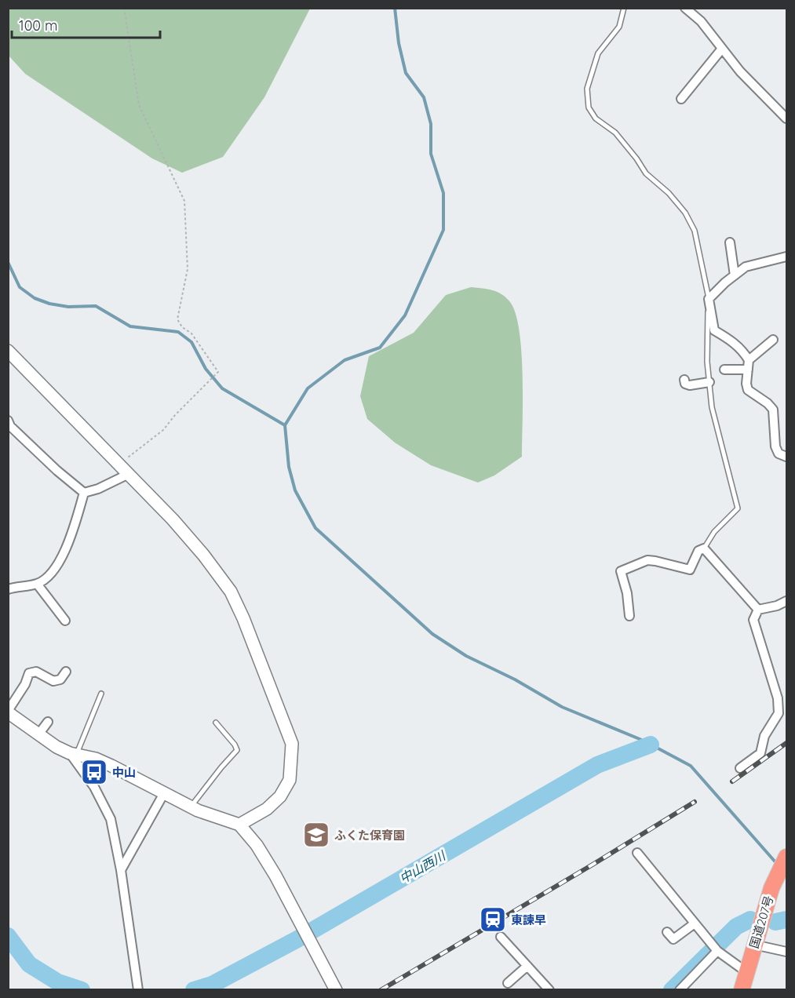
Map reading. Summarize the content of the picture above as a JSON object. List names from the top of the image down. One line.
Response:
{"streets":{"highway":["国道207号"]},"water":["中山西川"],"places":{"bus stop":["中山"],"school or university":["ふくた保育園"],"station":["東諫早"]},"scale_bar":"100 m"}
